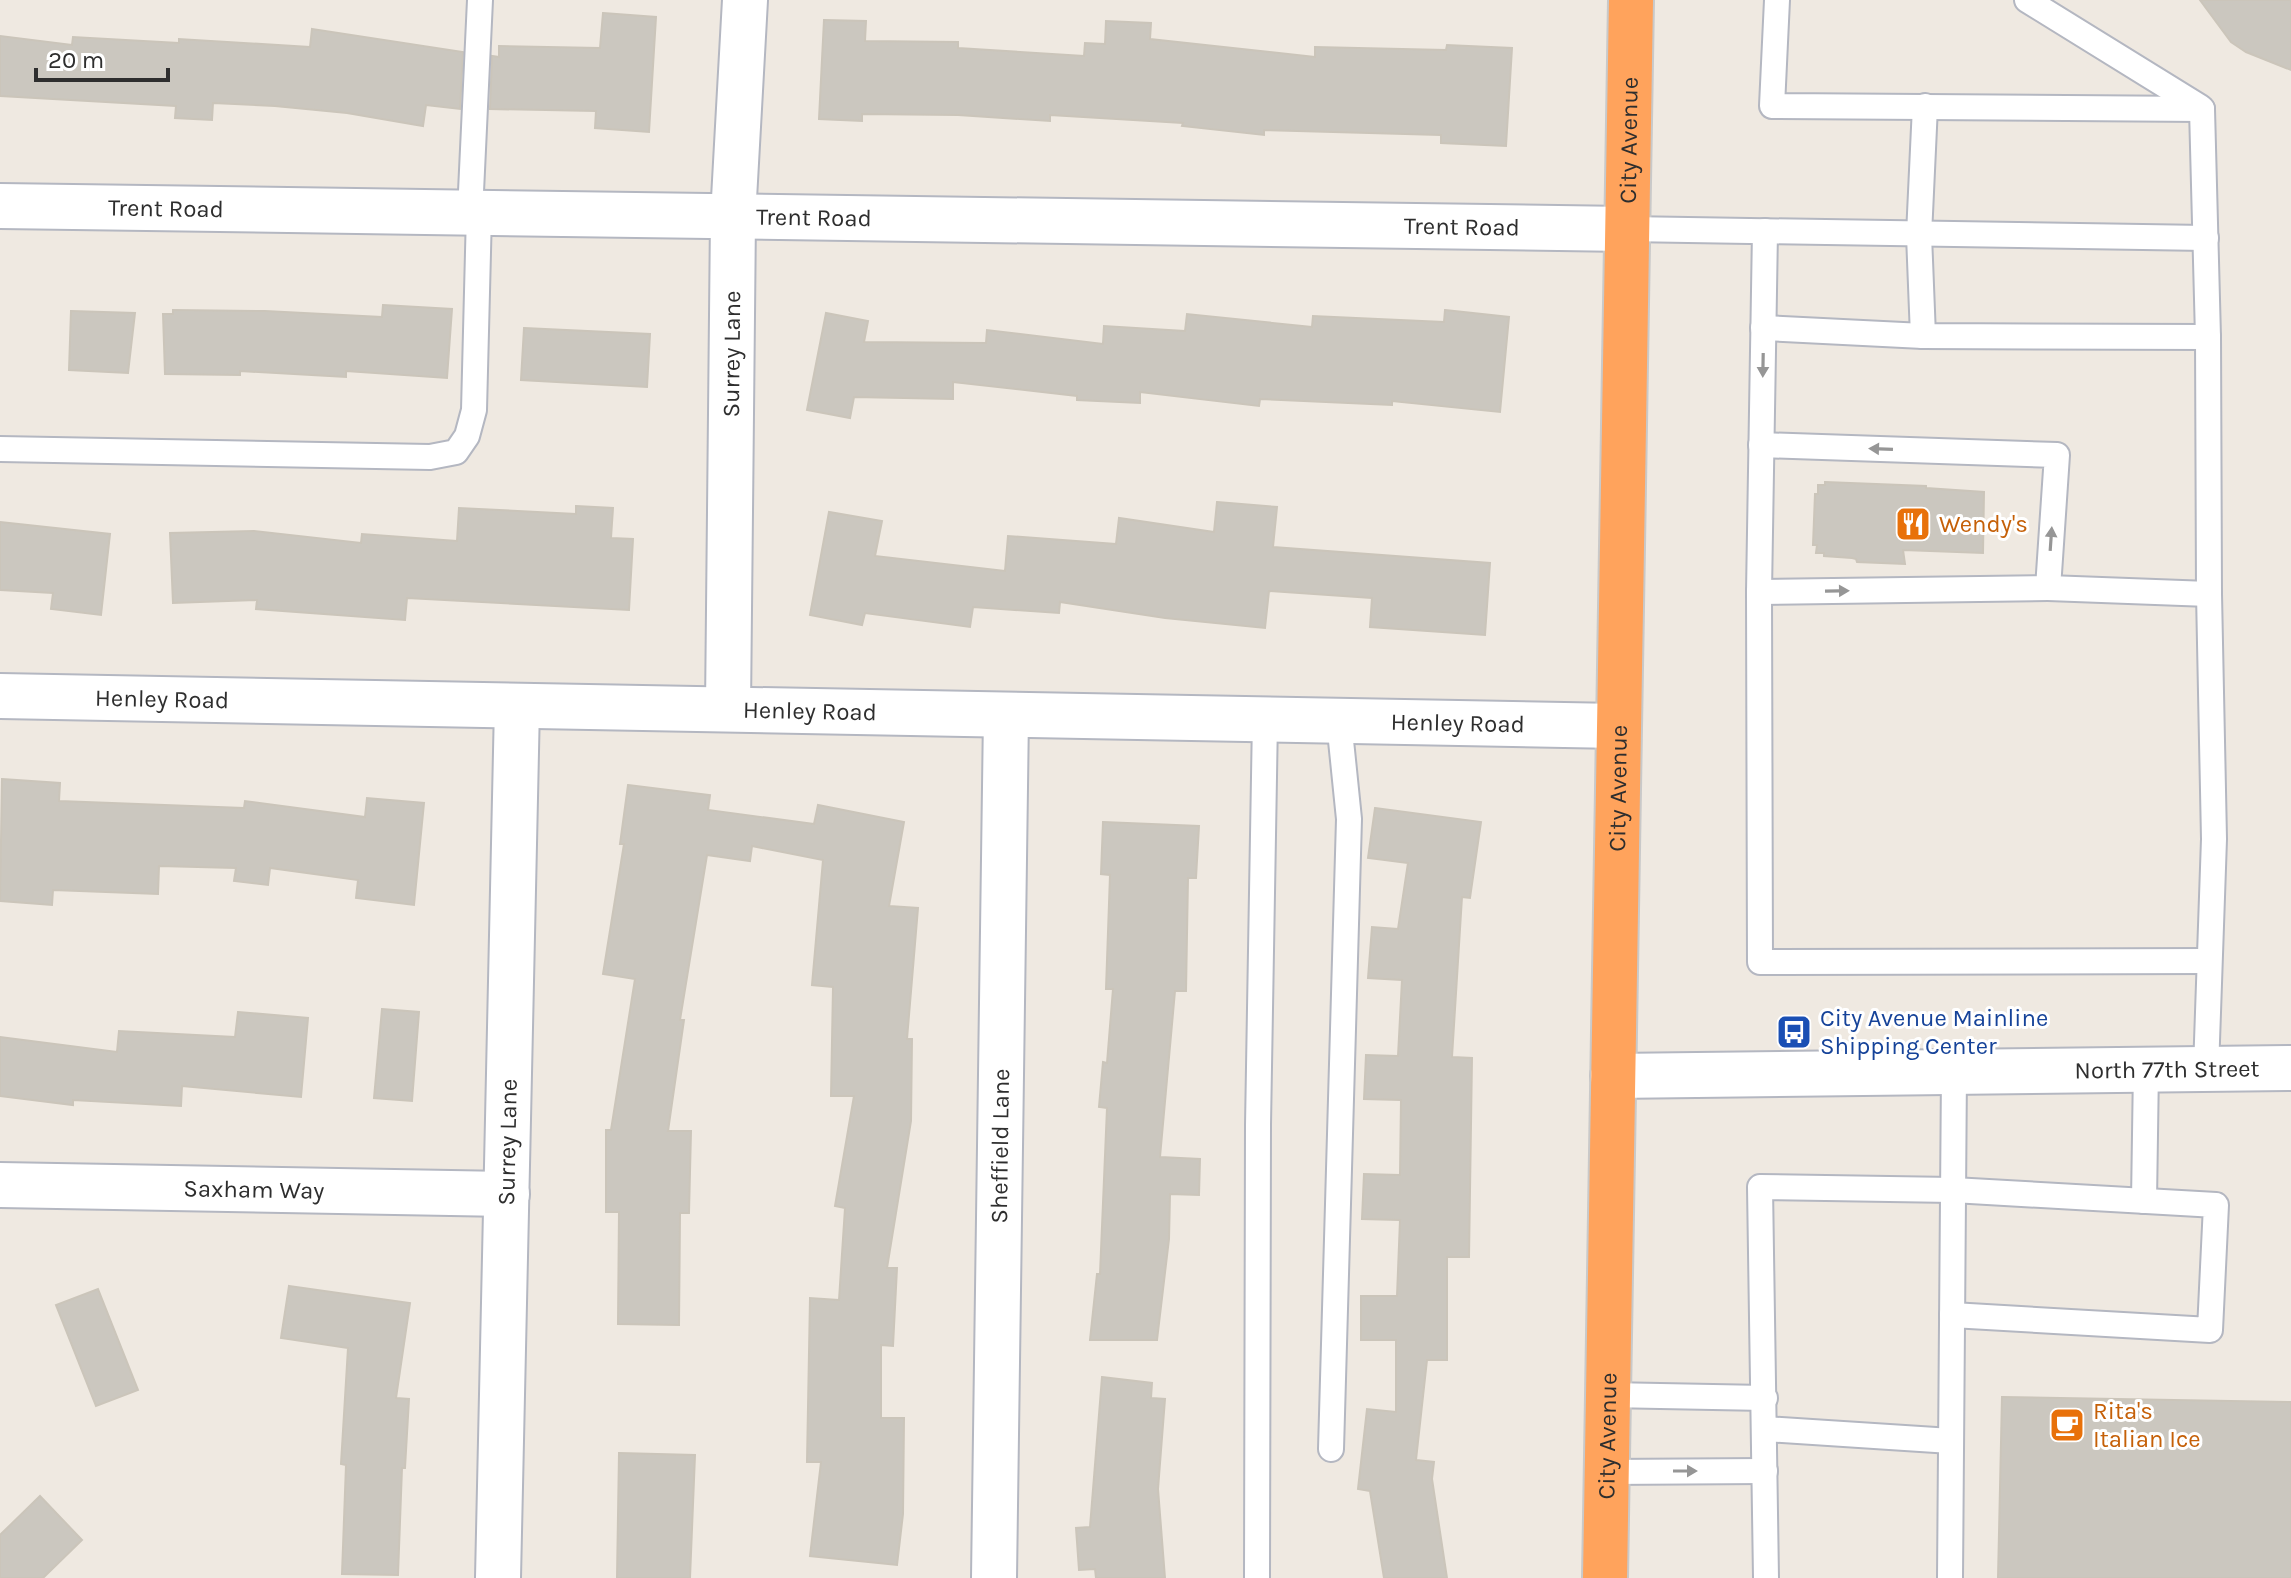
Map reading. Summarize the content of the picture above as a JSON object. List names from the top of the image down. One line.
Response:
{"streets":{"highway":["City Avenue"],"street":["Trent Road","Surrey Lane","Henley Road","North 77th Street","Sheffield Lane","Saxham Way"]},"crossings":[["City Avenue","Trent Road"],["City Avenue","Henley Road"],["City Avenue","North 77th Street"],["Trent Road","Surrey Lane"],["Surrey Lane","Henley Road"],["Surrey Lane","Saxham Way"],["Henley Road","Sheffield Lane"]],"places":{"restaurant":["Wendy's"],"bus stop":["City Avenue Mainline Shipping Center"],"cafe":["Rita's Italian Ice"]},"scale_bar":"20 m"}
